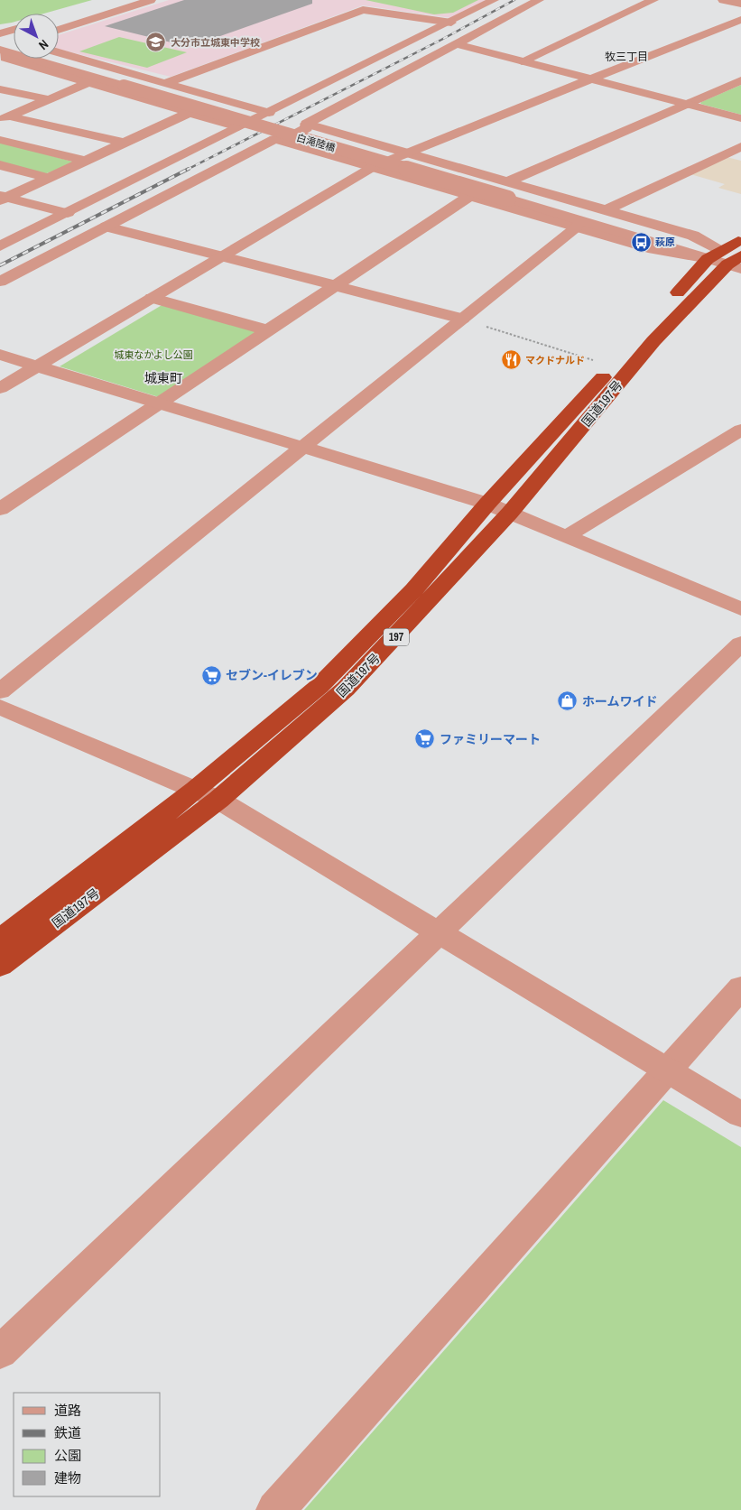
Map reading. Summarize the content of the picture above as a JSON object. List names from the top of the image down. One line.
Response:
{"streets":{"highway":["国道197号","197"],"street":["白滝陸橋"]},"crossings":[["白滝陸橋","国道197号"]],"districts":["牧三丁目","城東町"],"parks":["城東なかよし公園"],"places":{"school or university":["大分市立城東中学校"],"bus stop":["萩原"],"restaurant":["マクドナルド"],"supermarket":["セブン-イレブン","ファミリーマート"],"shop":["ホームワイド"]},"legend":["道路","鉄道","公園","建物"],"north":"bottom right"}
